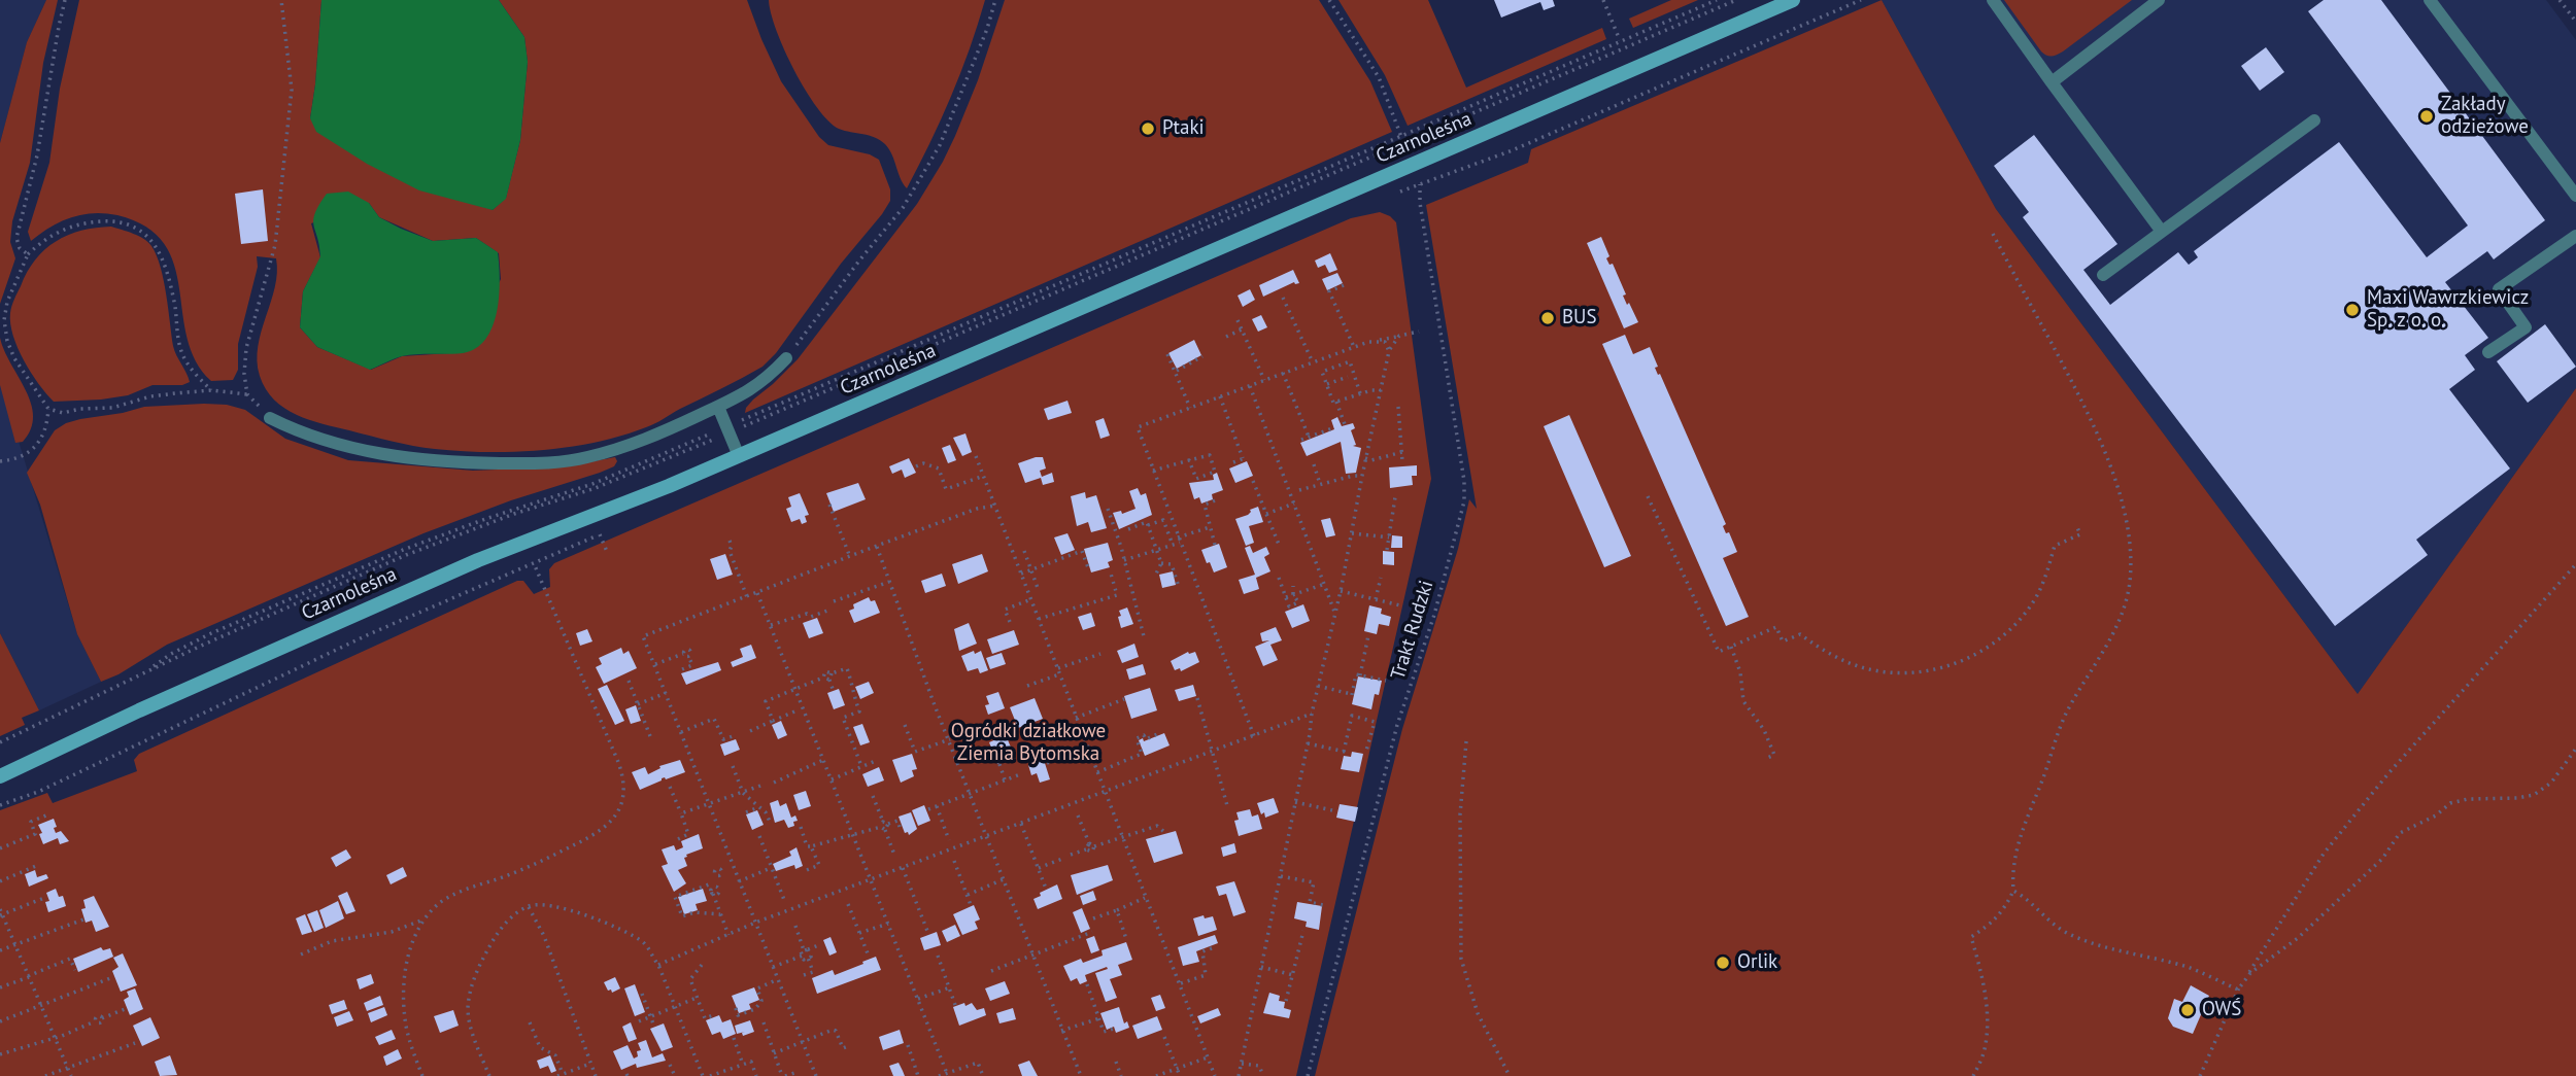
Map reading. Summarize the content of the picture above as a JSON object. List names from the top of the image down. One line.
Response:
{"streets":{"street":["Czarnoleśna"],"path":["Trakt Rudzki"]},"parks":["Ogródki działkowe Ziemia Bytomska"],"places":["Zakłady odzieżowe","Ptaki","Maxi Wawrzkiewicz Sp. z o. o.","BUS","Orlik","OWŚ"]}
